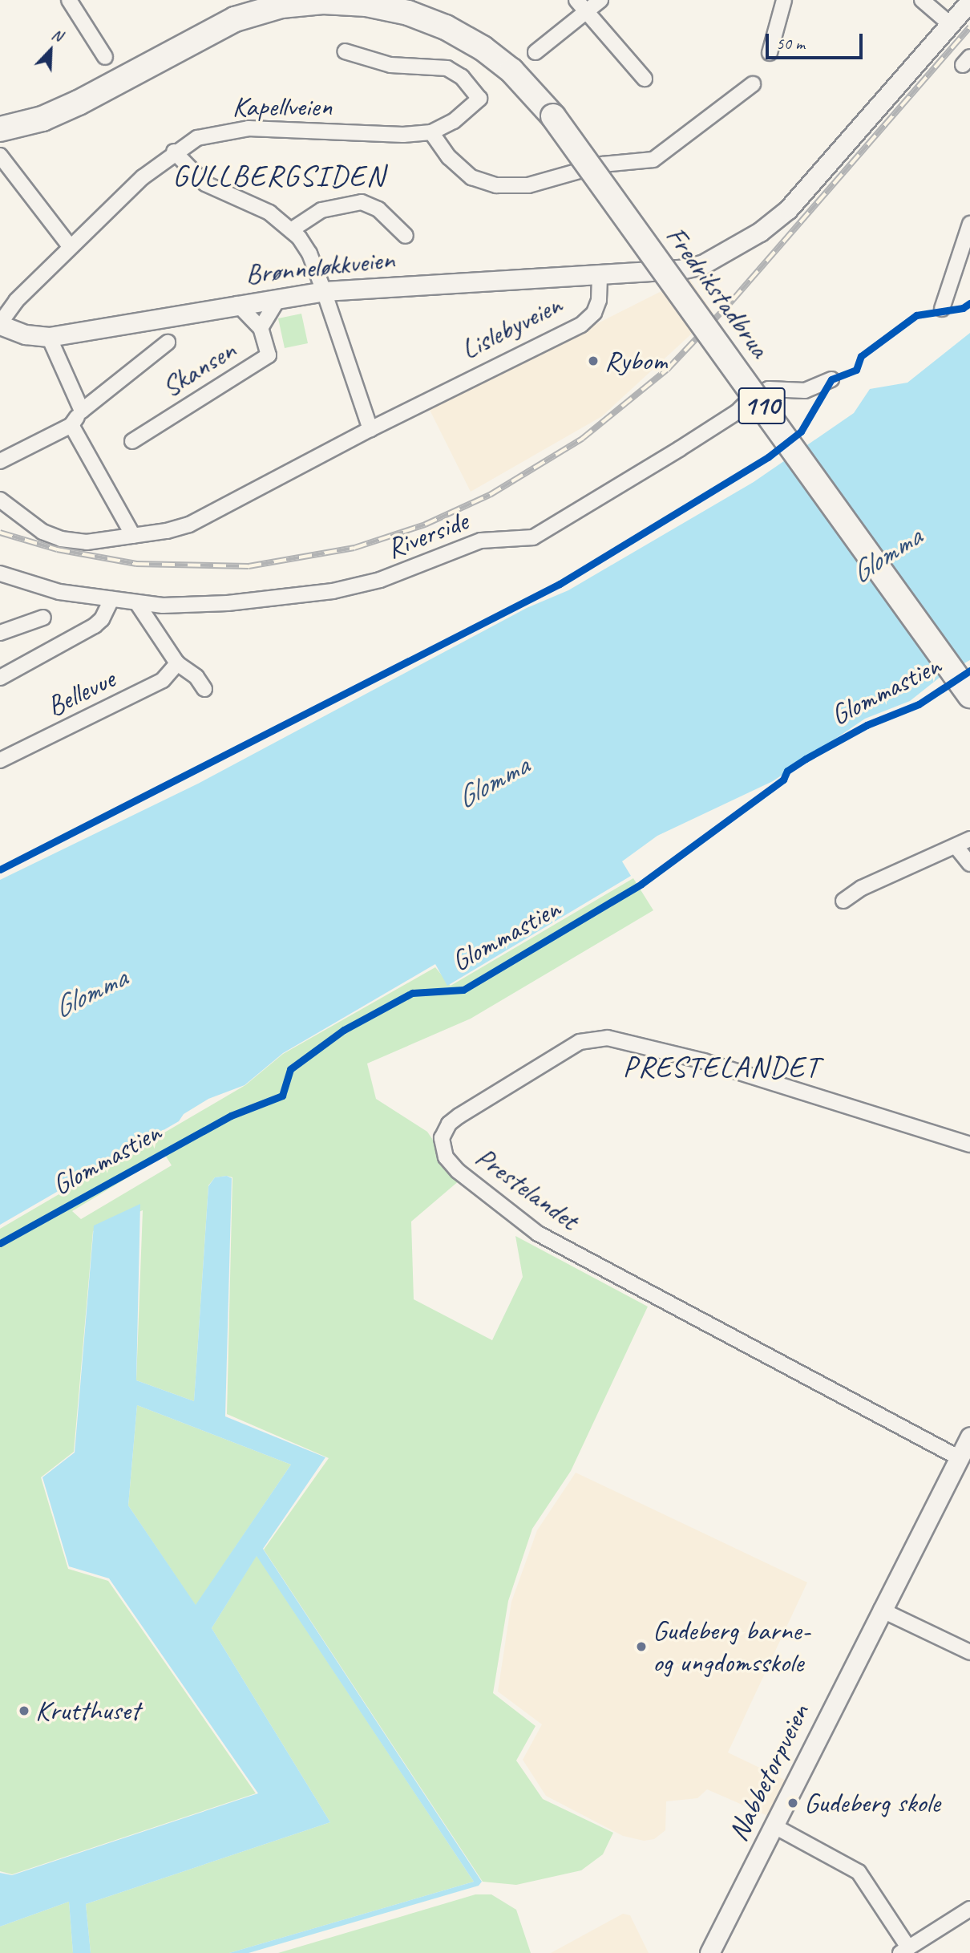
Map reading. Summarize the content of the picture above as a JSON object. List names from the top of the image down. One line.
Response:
{"streets":{"highway":["Fredrikstadbrua","110"],"street":["Kapellveien","Brønneløkkveien","Lislebyveien","Skansen","Riverside","Bellevue","Prestelandet","Nabbetorpveien"],"cycle path":["Glommastien"]},"crossings":[["Kapellveien","Brønneløkkveien"],["Brønneløkkveien","Lislebyveien"],["Brønneløkkveien","Skansen"],["Prestelandet","Nabbetorpveien"]],"districts":["GULLBERGSIDEN","PRESTELANDET"],"water":["Glomma"],"places":["Rybom","Gudeberg barne- og ungdomsskole","Krutthuset","Gudeberg skole"],"scale_bar":"50 m","north":"top right"}
